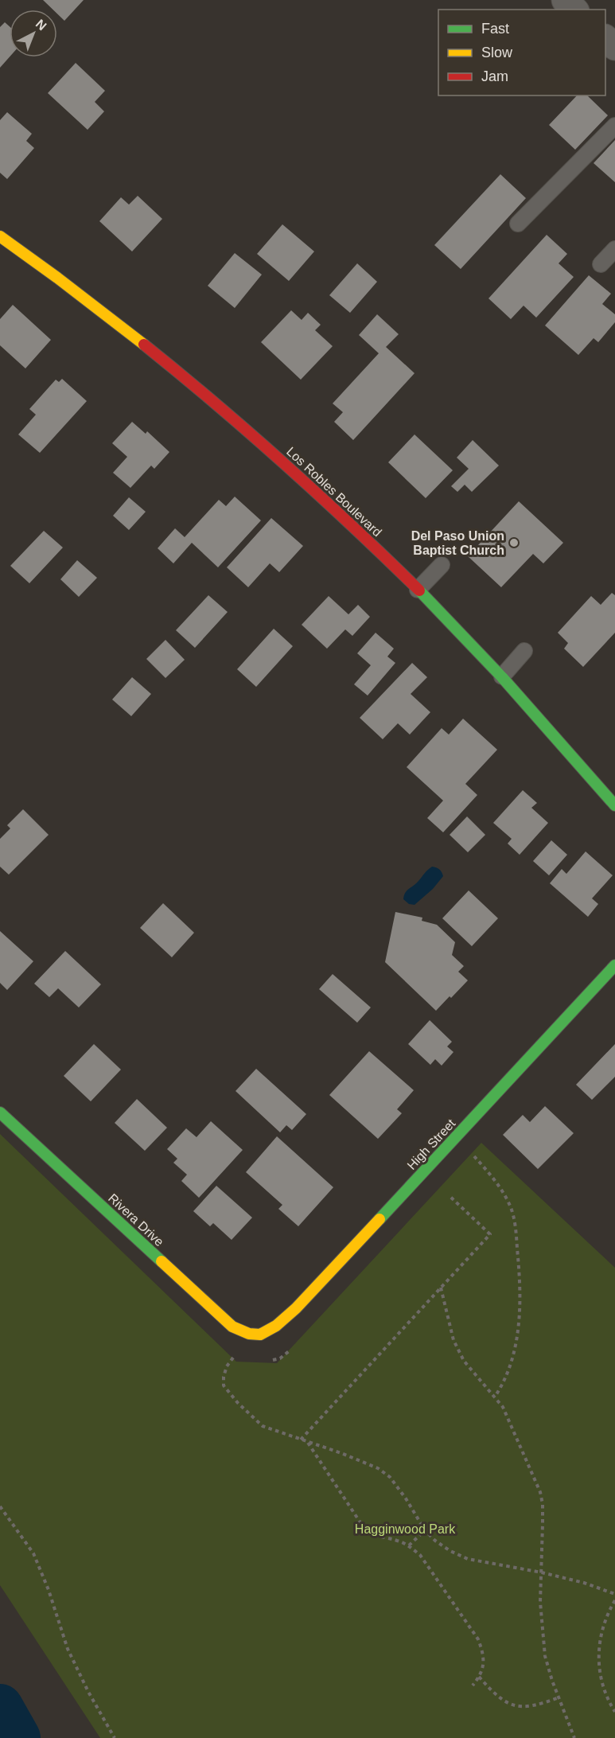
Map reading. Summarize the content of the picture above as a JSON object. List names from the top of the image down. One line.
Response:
{"streets":{"street":["Los Robles Boulevard","High Street","Rivera Drive"]},"crossings":[["High Street","Rivera Drive"]],"parks":["Hagginwood Park"],"places":["Del Paso Union Baptist Church"],"legend":["Fast","Slow","Jam"],"north":"top right"}
